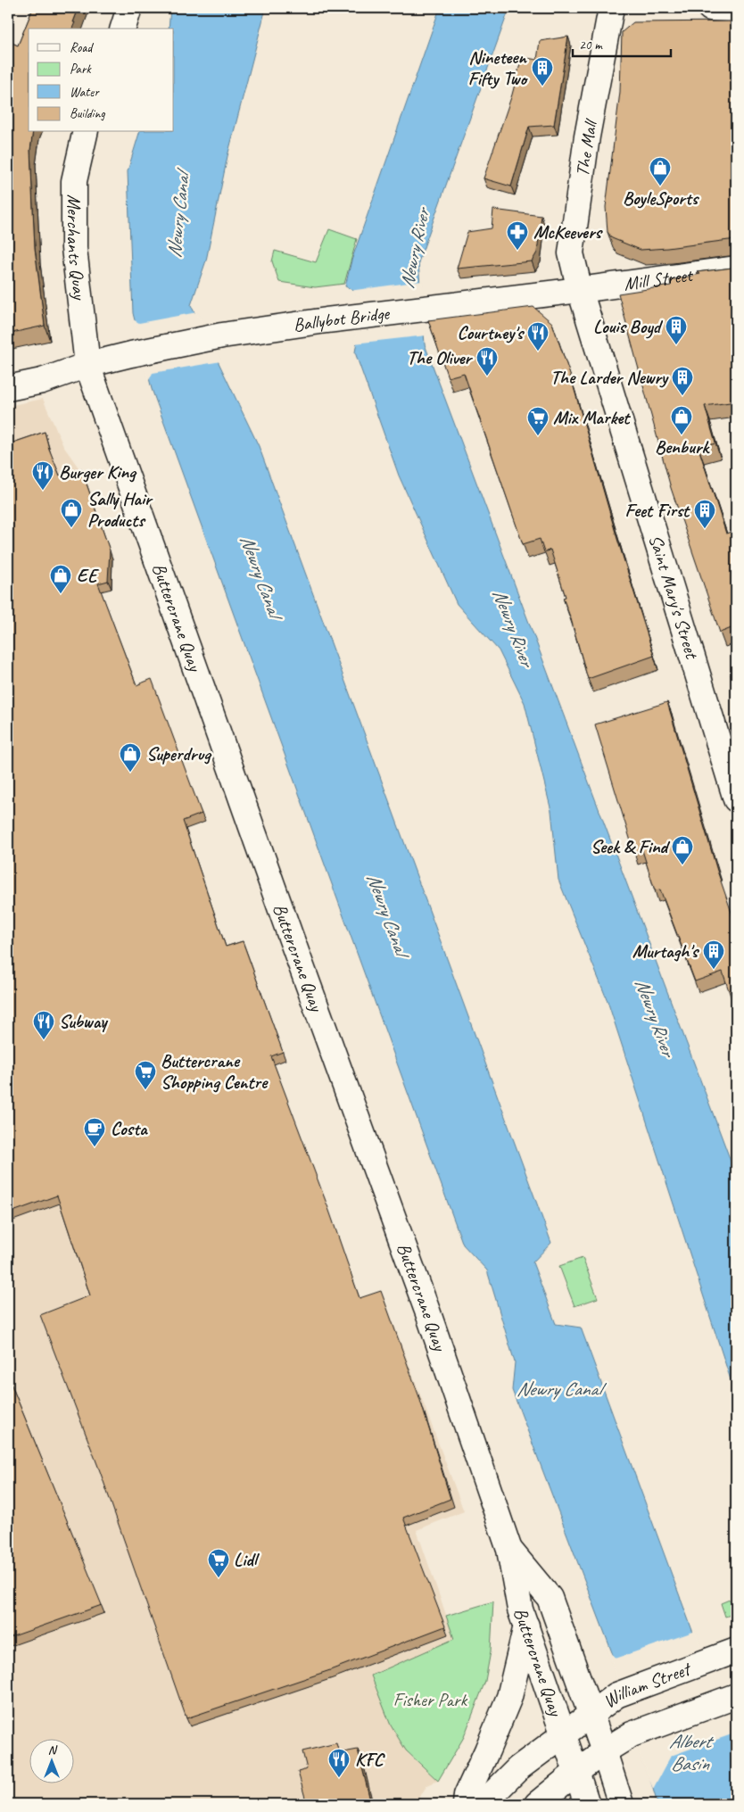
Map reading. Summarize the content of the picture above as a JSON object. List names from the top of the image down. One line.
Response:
{"streets":{"main road":["The Mall","Merchants Quay","Mill Street","Ballybot Bridge","Saint Mary's Street","Buttercrane Quay","William Street"]},"crossings":[["The Mall","Mill Street"],["The Mall","Ballybot Bridge"],["The Mall","Saint Mary's Street"],["Merchants Quay","Ballybot Bridge"],["Merchants Quay","Buttercrane Quay"],["Mill Street","Ballybot Bridge"],["Mill Street","Saint Mary's Street"],["Ballybot Bridge","Saint Mary's Street"],["Ballybot Bridge","Buttercrane Quay"],["Buttercrane Quay","William Street"]],"water":["Newry Canal","Newry River","Albert Basin"],"parks":["Fisher Park"],"places":{"building":["Nineteen Fifty Two","Louis Boyd","The Larder Newry","Feet First","Murtagh's"],"shop":["BoyleSports","Benburk","Sally Hair Products","EE","Superdrug","Seek & Find"],"pharmacy":["McKeevers"],"restaurant":["Courtney's","The Oliver","Burger King","Subway","KFC"],"supermarket":["Mix Market","Buttercrane Shopping Centre","Lidl"],"cafe":["Costa"]},"legend":["Road","Park","Water","Building"],"scale_bar":"20 m","north":"top"}
